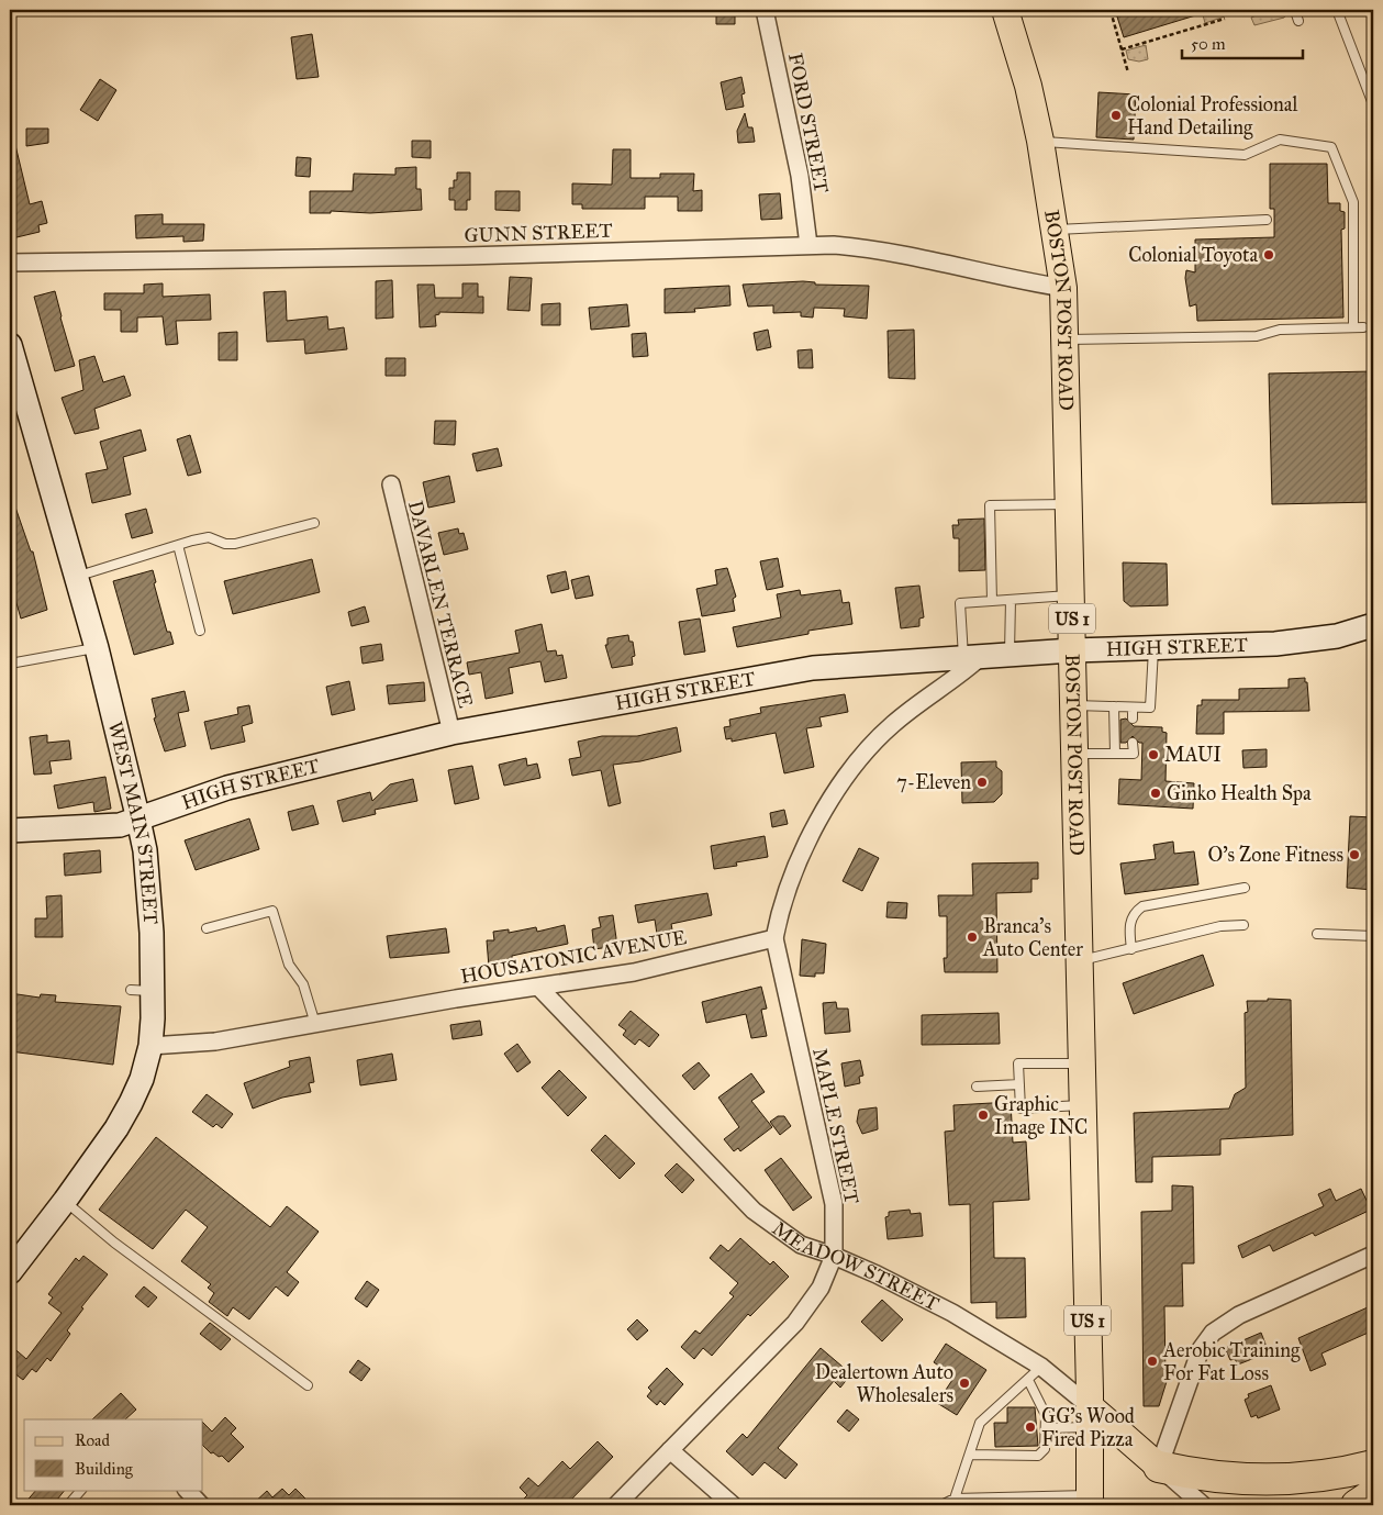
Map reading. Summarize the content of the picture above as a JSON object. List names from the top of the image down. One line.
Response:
{"streets":{"main road":["BOSTON POST ROAD","US 1","HIGH STREET","WEST MAIN STREET","MEADOW STREET"],"street":["FORD STREET","GUNN STREET","DAVARLEN TERRACE","HOUSATONIC AVENUE","MAPLE STREET"]},"crossings":[["FORD STREET","GUNN STREET"],["GUNN STREET","BOSTON POST ROAD"],["BOSTON POST ROAD","HIGH STREET"],["BOSTON POST ROAD","MEADOW STREET"],["DAVARLEN TERRACE","HIGH STREET"],["HIGH STREET","WEST MAIN STREET"],["WEST MAIN STREET","HOUSATONIC AVENUE"],["HOUSATONIC AVENUE","MAPLE STREET"],["HOUSATONIC AVENUE","MEADOW STREET"],["MAPLE STREET","MEADOW STREET"]],"places":["Colonial Professional Hand Detailing","Colonial Toyota","MAUI","7-Eleven","Ginko Health Spa","O's Zone Fitness","Branca's Auto Center","Graphic Image INC","Aerobic Training For Fat Loss","Dealertown Auto Wholesalers","GG's Wood Fired Pizza"],"legend":["Road","Building"],"scale_bar":"50 m"}
